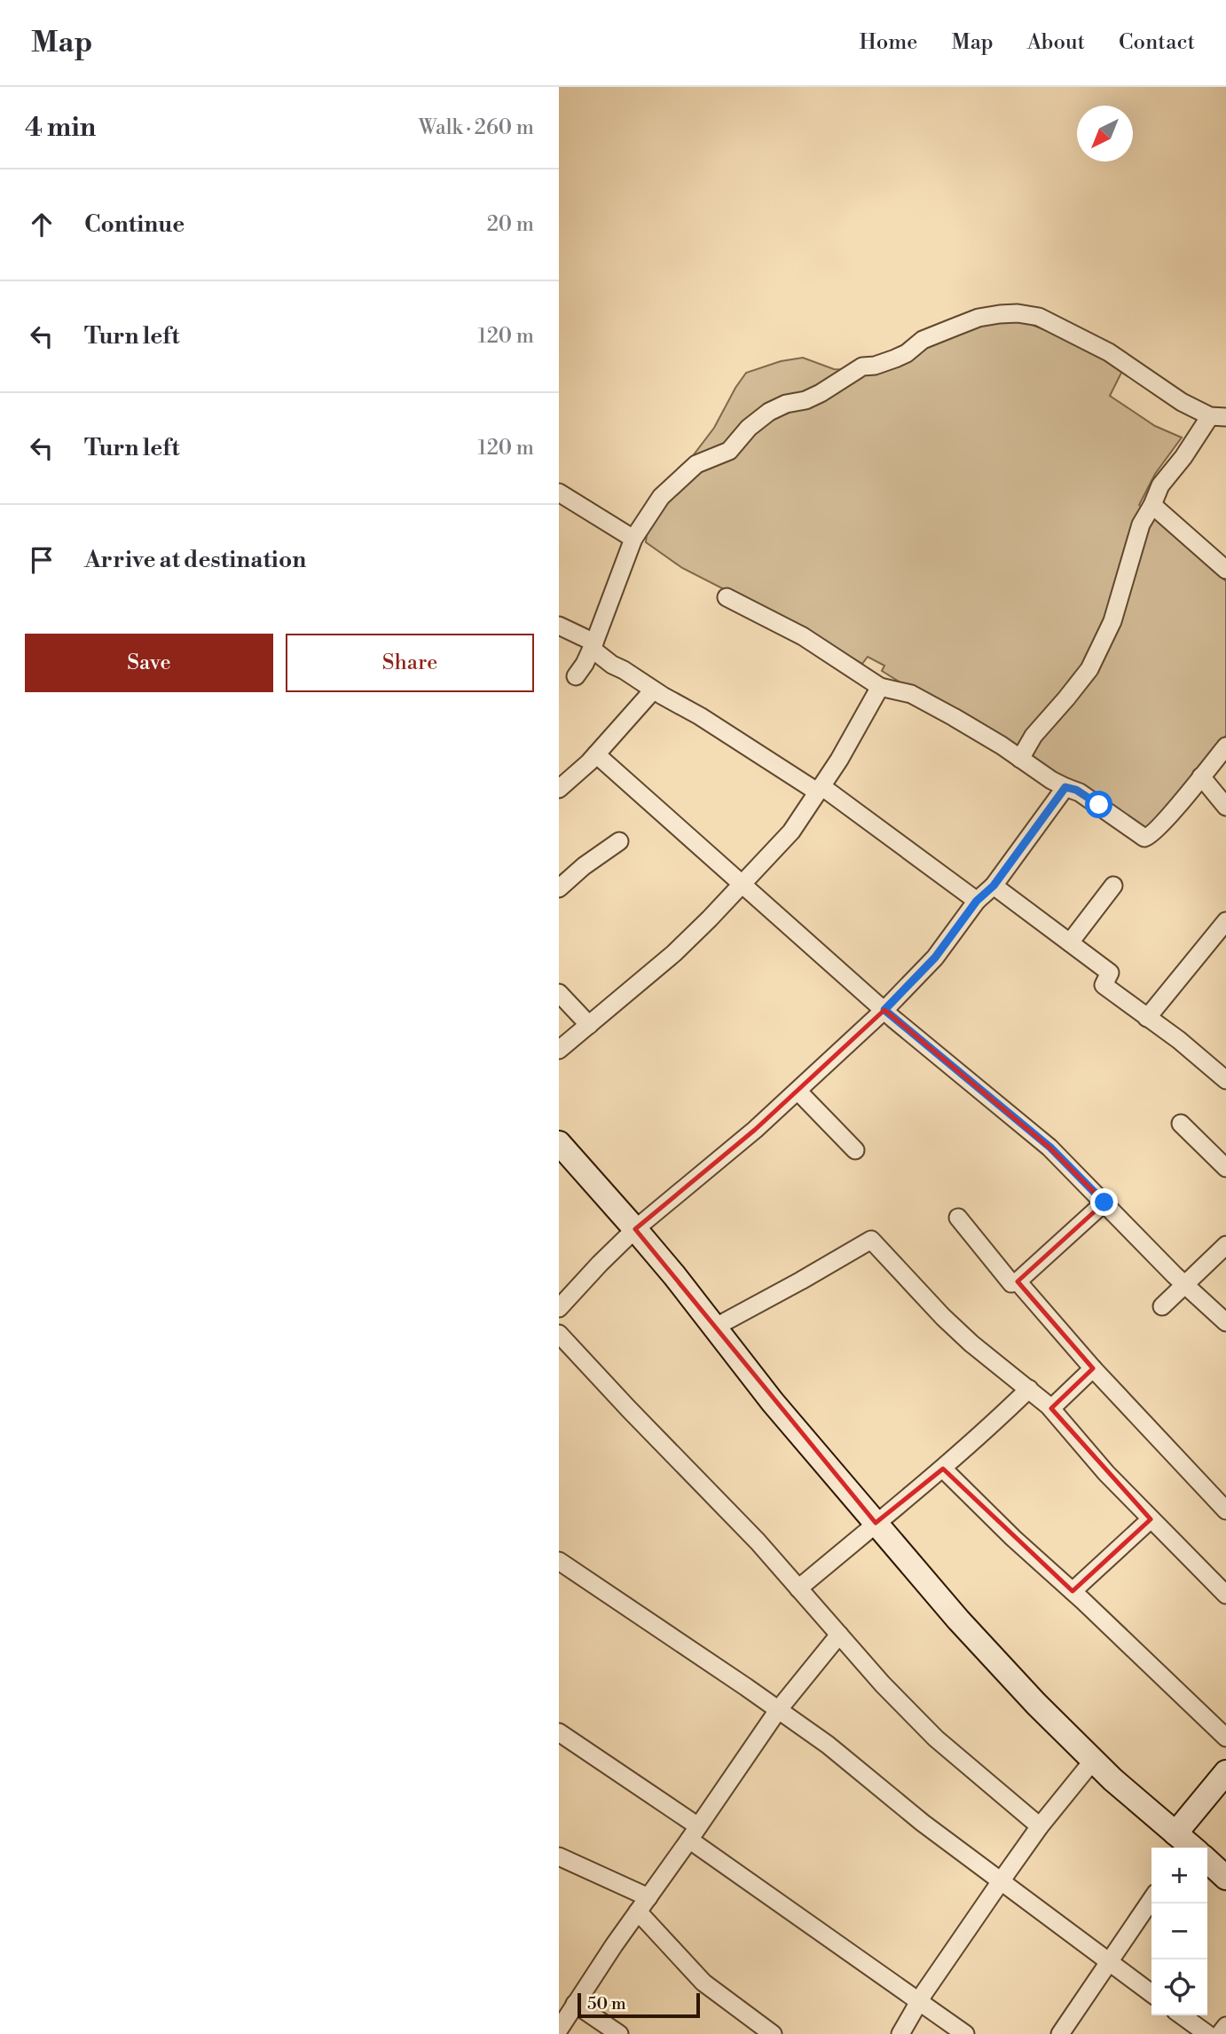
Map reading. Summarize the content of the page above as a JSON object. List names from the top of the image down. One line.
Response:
{"scale_bar":"50 m","north":"bottom left","page":{"header":"Map","nav":["Home","Map","About","Contact"],"heading":["4 min","Walk · 260 m"],"list":[["Continue","20 m"],["Turn left","120 m"],["Turn left","120 m"],"Arrive at destination"],"buttons":["Save","Share"],"map_buttons":["+","−"],"scale":"50 m"}}
